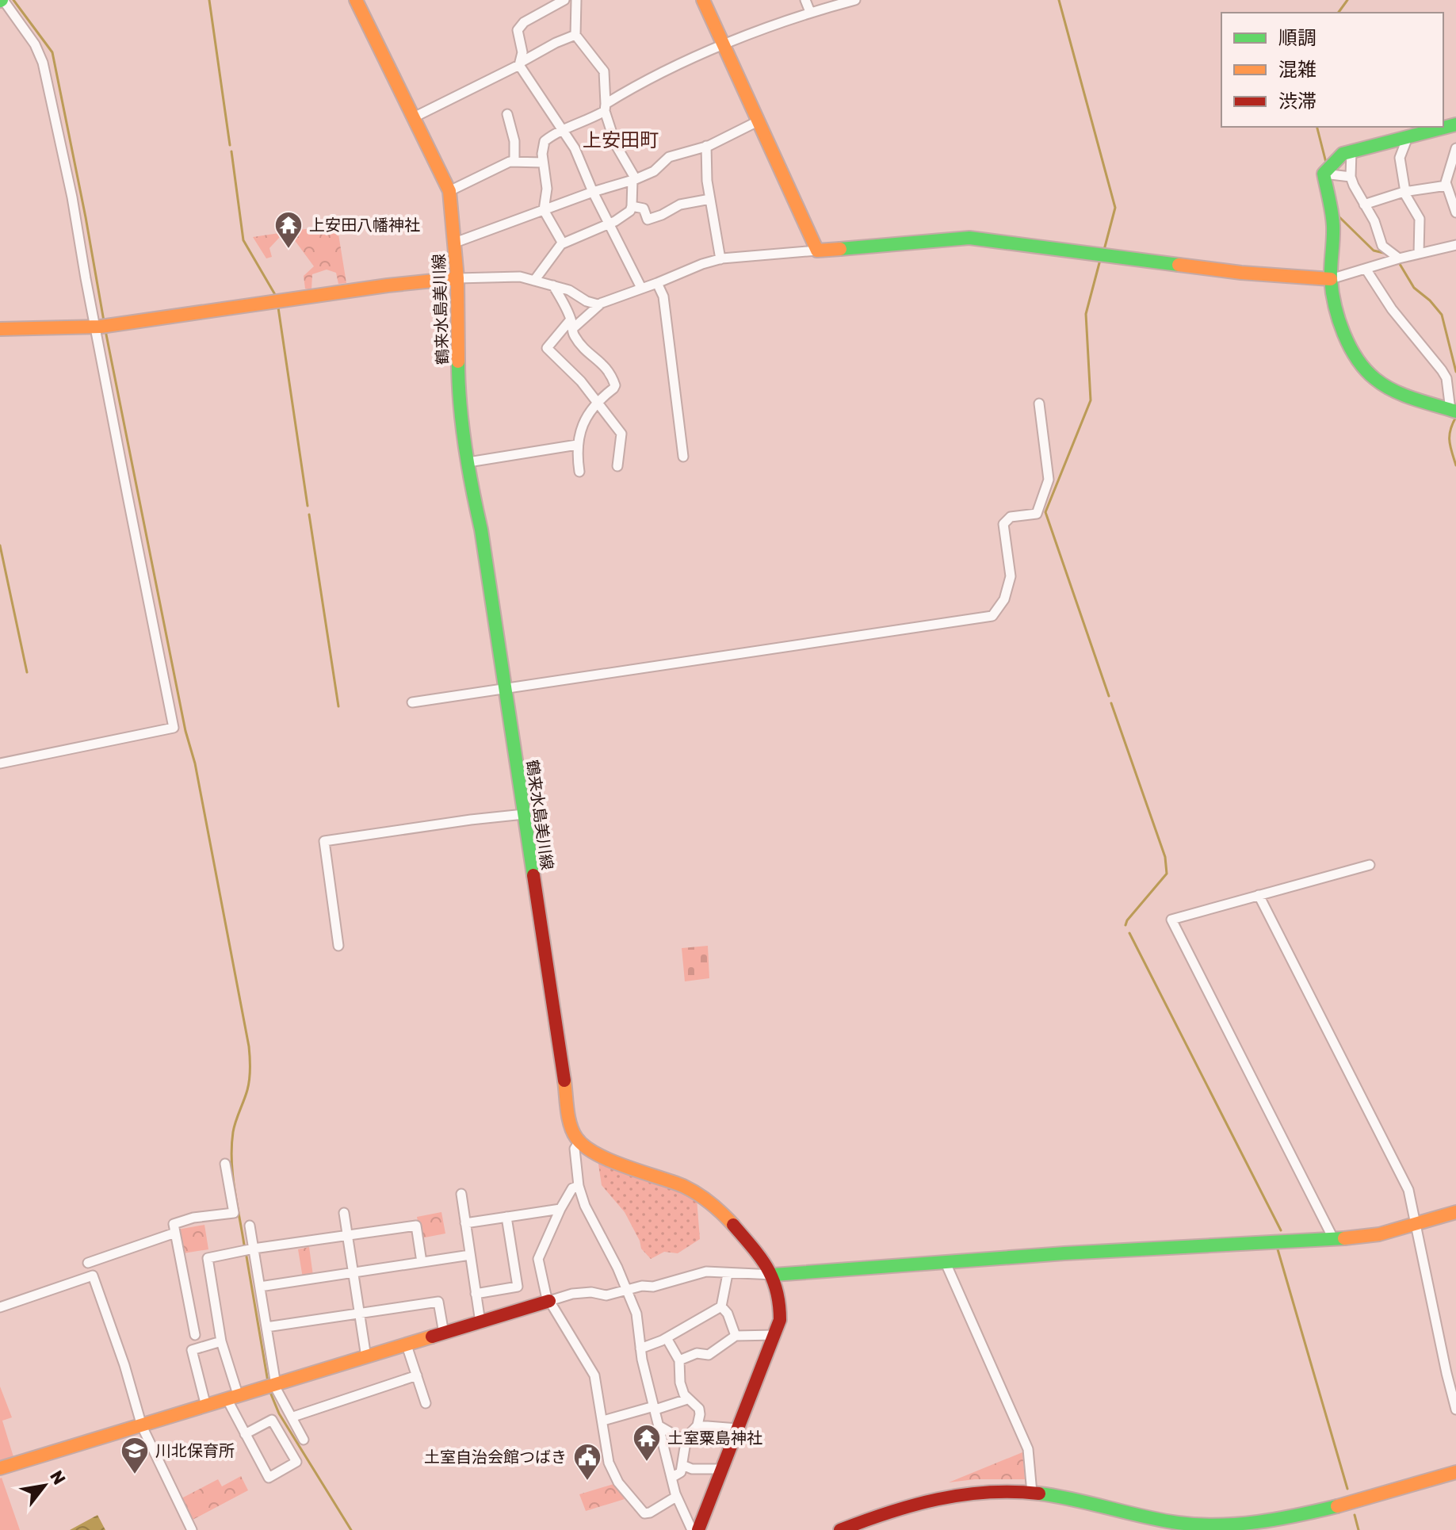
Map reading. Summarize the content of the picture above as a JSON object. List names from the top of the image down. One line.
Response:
{"streets":{"street":["鶴来水島美川線"]},"districts":["上安田町"],"places":{"temple":["上安田八幡神社","土室粟島神社"],"school or university":["川北保育所"],"public building":["土室自治会館つばき"]},"legend":["順調","混雑","渋滞"],"north":"top right"}
